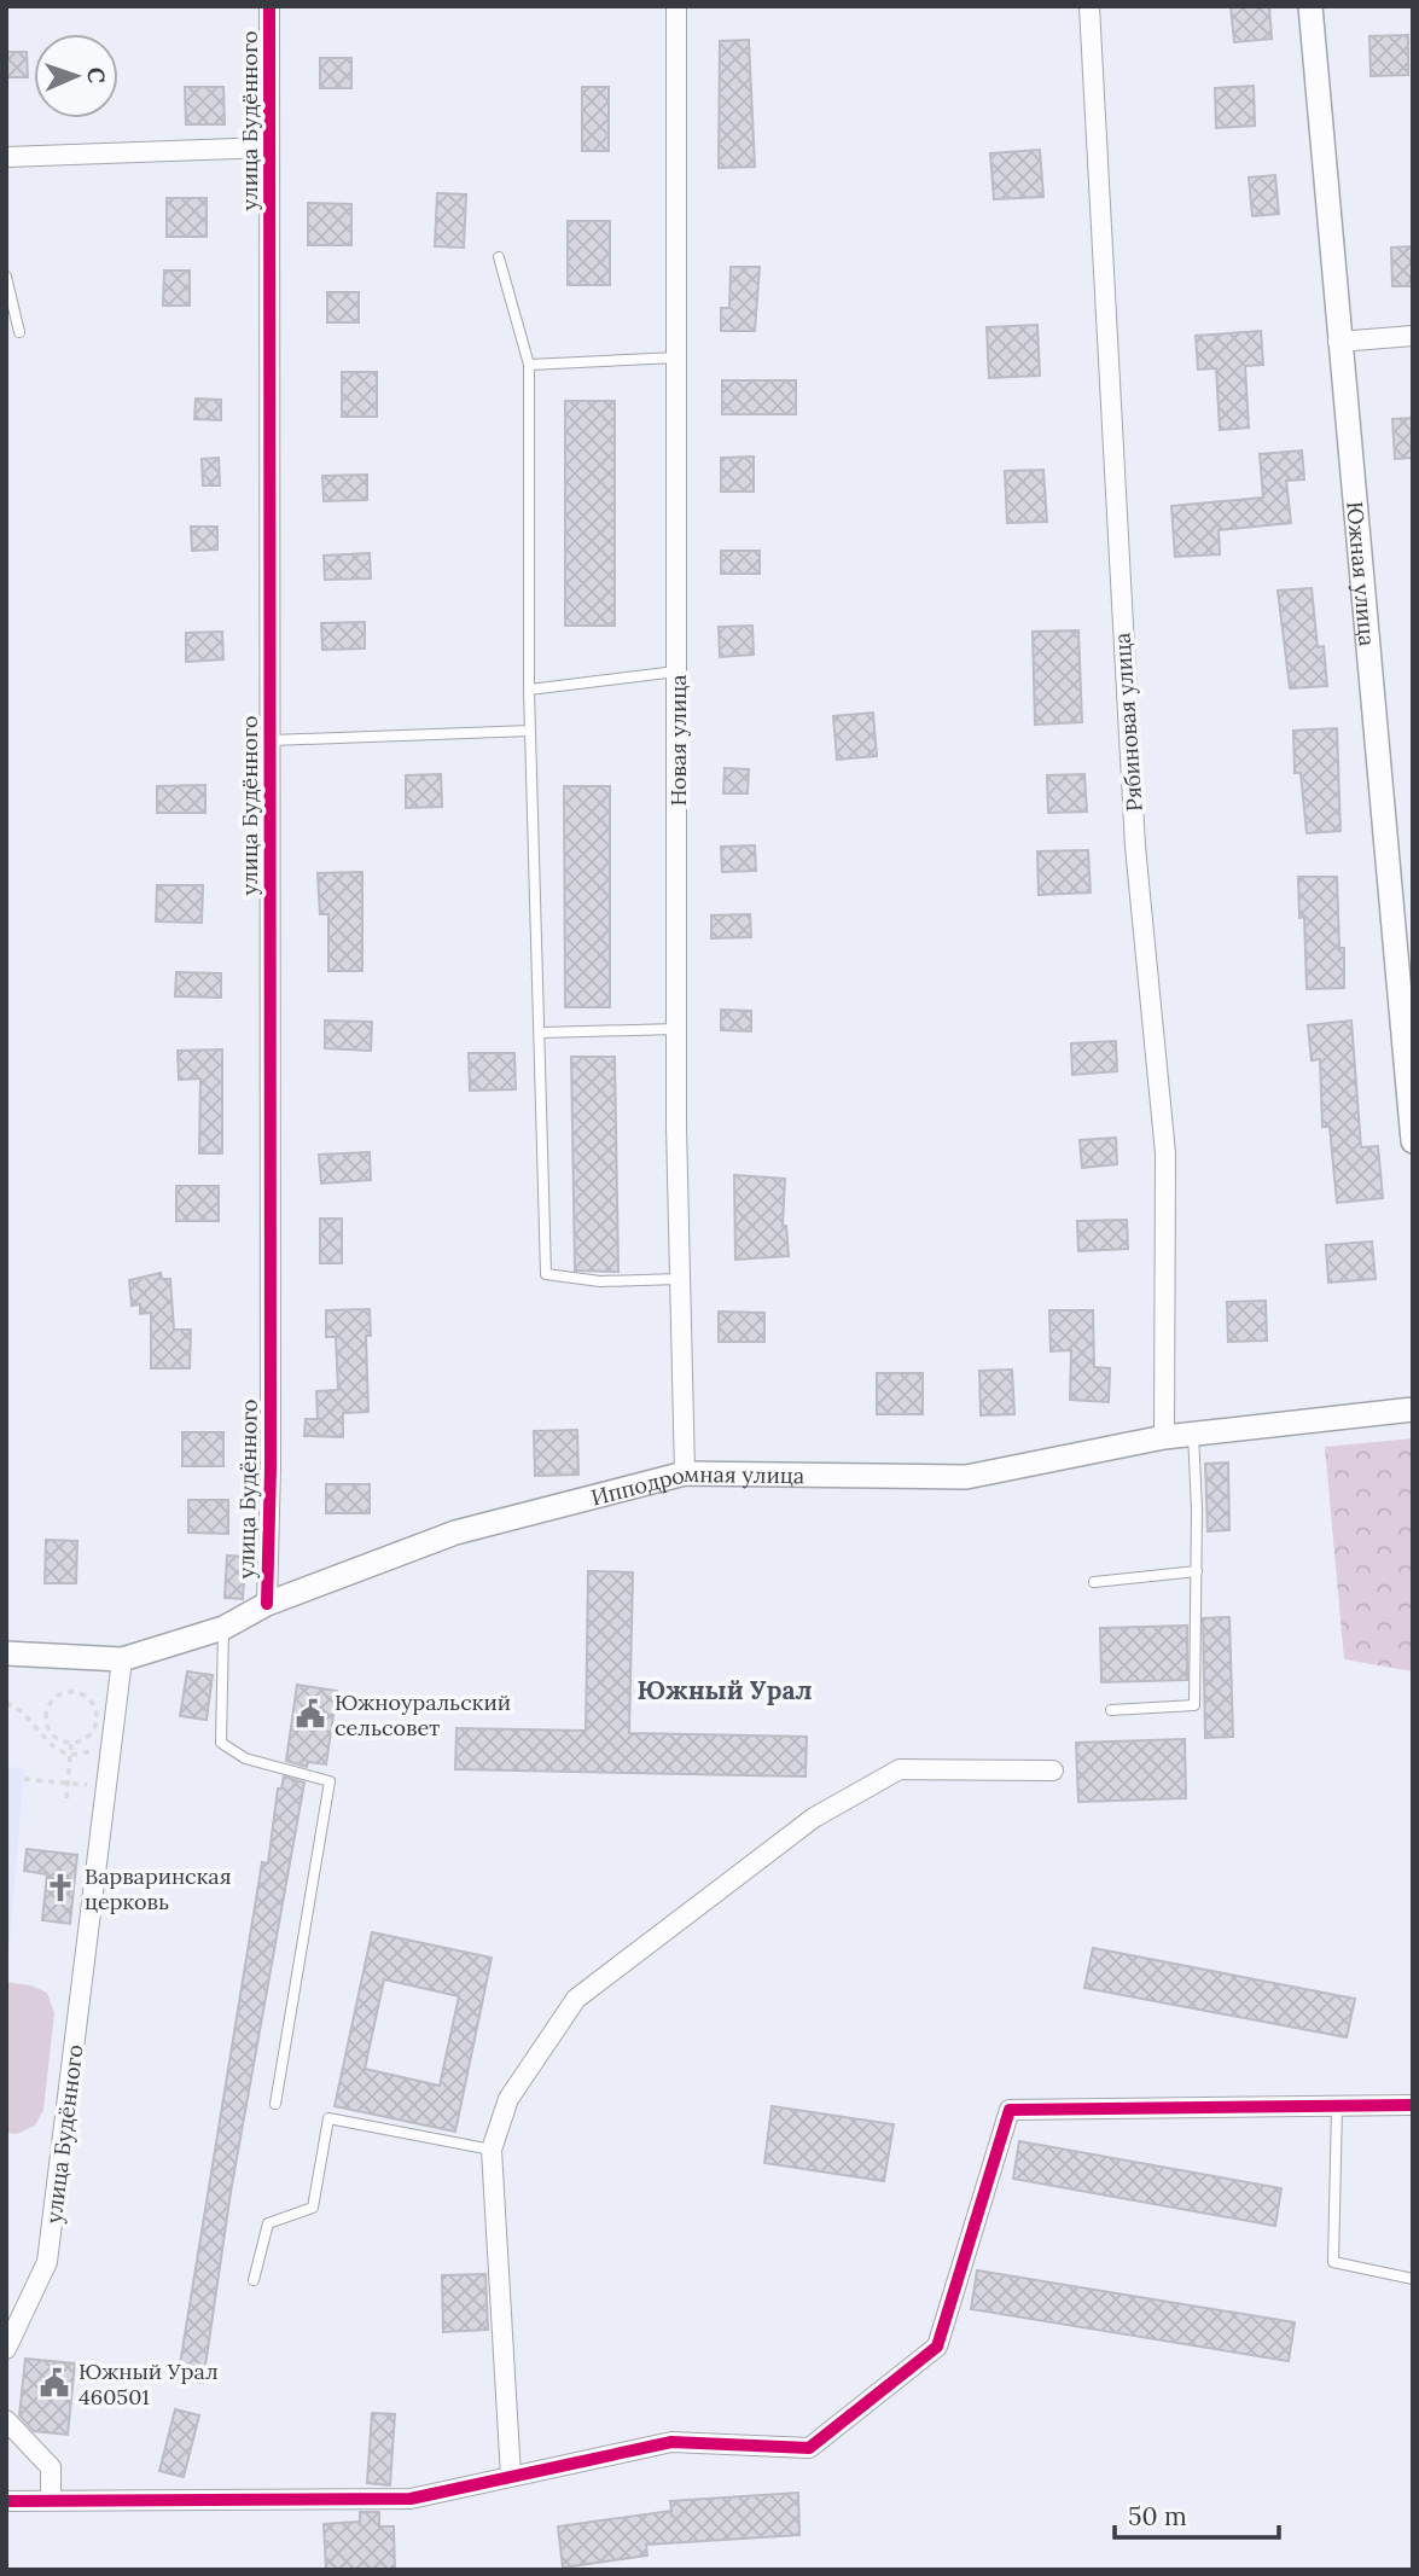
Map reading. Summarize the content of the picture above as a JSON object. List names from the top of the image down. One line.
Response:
{"streets":{"street":["улица Будённого","Южная улица","Рябиновая улица","Новая улица","Ипподромная улица"]},"crossings":[["улица Будённого","Ипподромная улица"],["Рябиновая улица","Ипподромная улица"],["Новая улица","Ипподромная улица"]],"districts":["Южный Урал"],"places":{"public building":["Южноуральский сельсовет","Южный Урал 460501"],"church":["Варваринская церковь"]},"scale_bar":"50 m","north":"right"}
